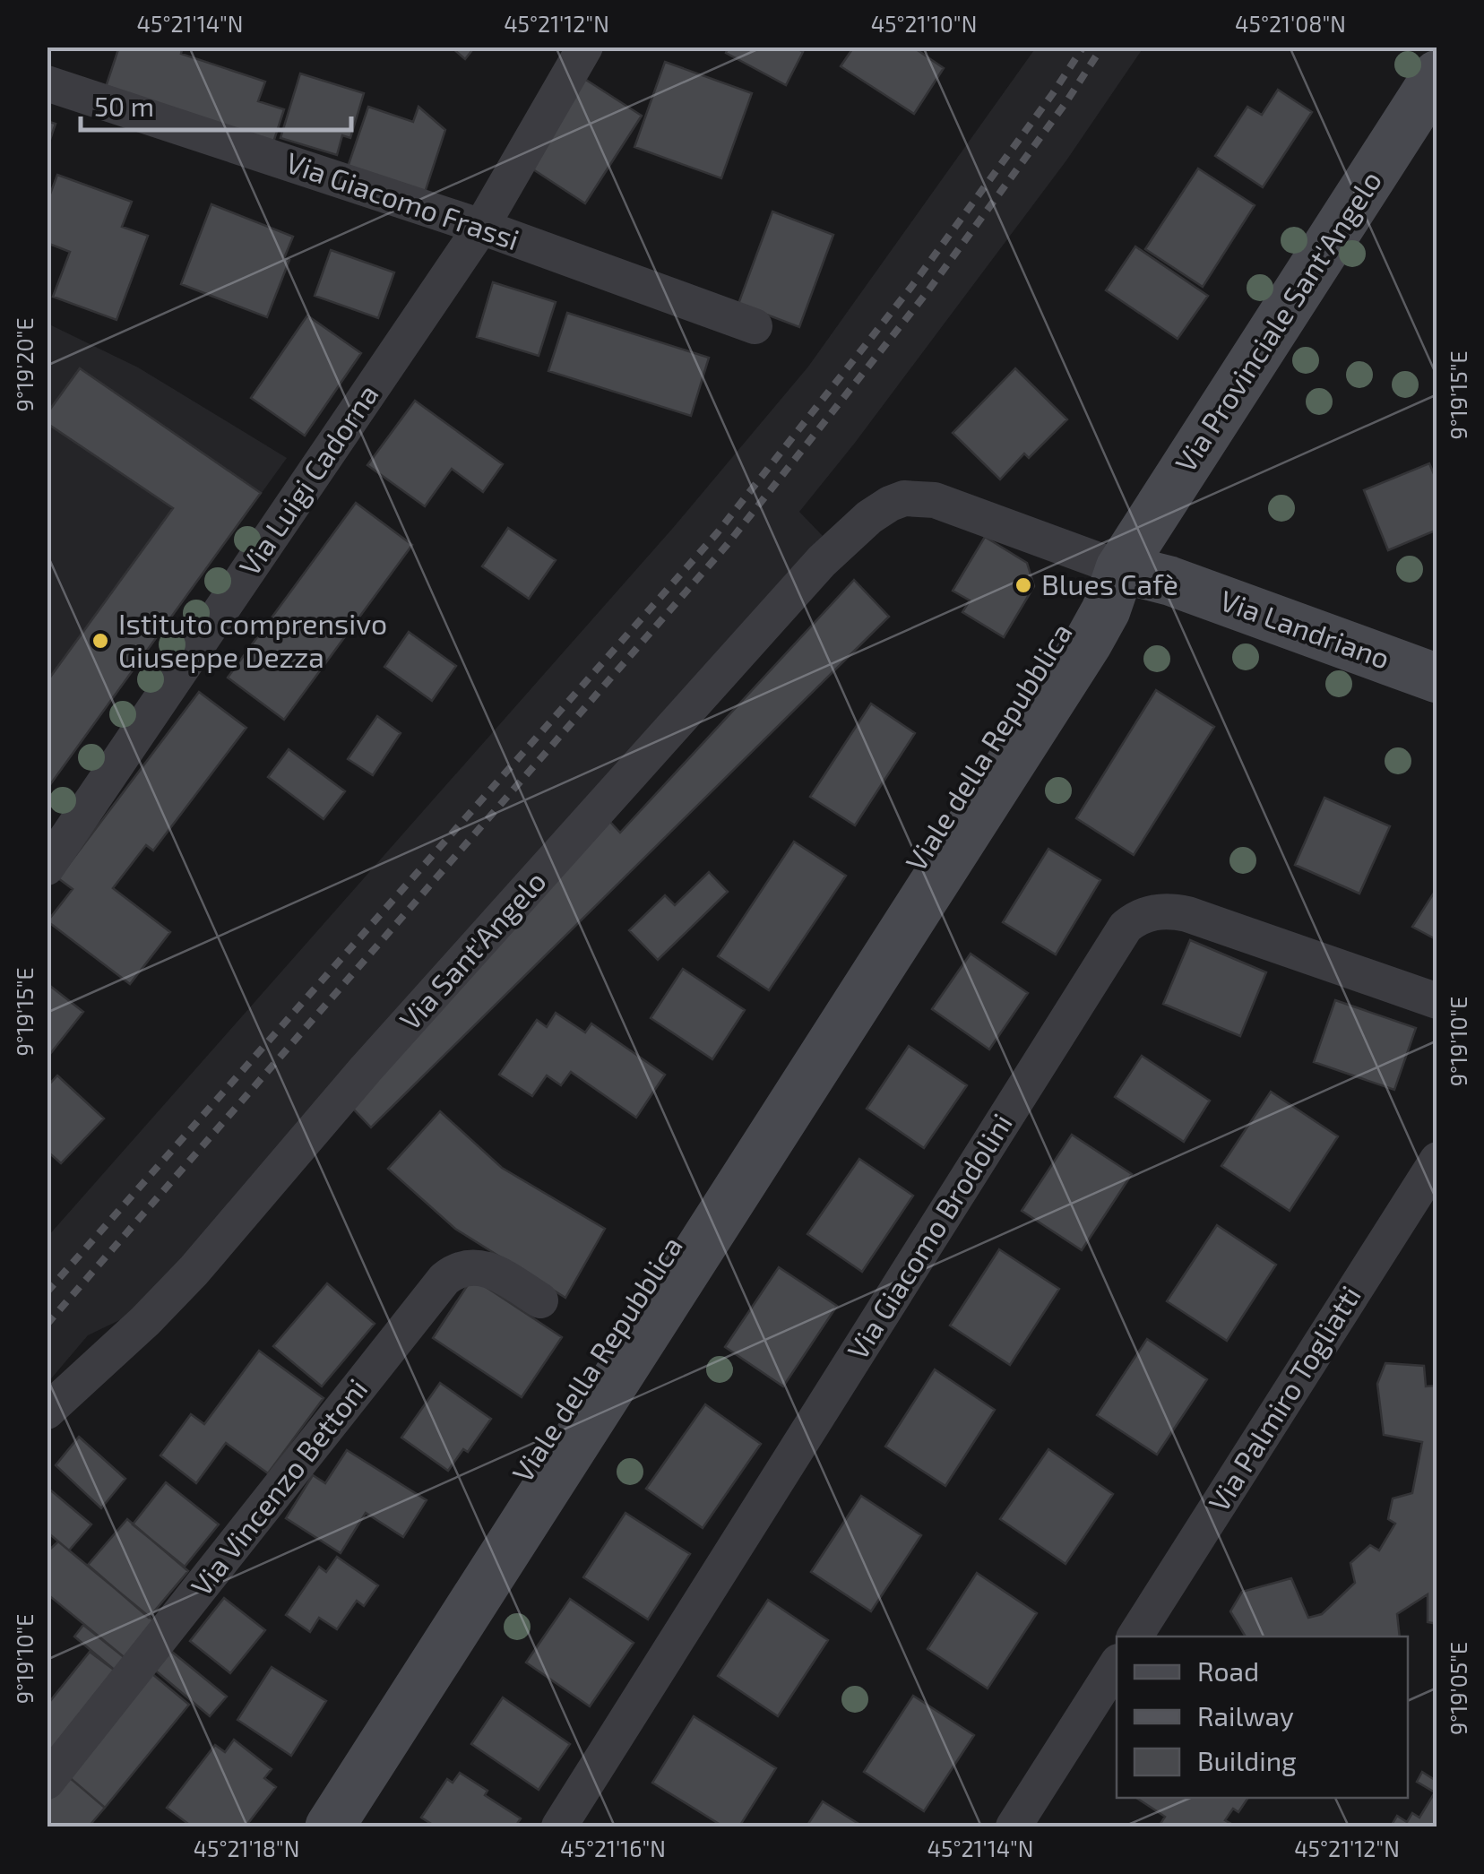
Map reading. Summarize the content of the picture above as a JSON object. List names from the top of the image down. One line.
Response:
{"streets":{"street":["Via Giacomo Frassi","Via Provinciale Sant'Angelo","Via Luigi Cadorna","Via Landriano","Viale della Repubblica","Via Sant'Angelo","Via Giacomo Brodolini","Via Palmiro Togliatti","Via Vincenzo Bettoni"]},"crossings":[["Via Giacomo Frassi","Via Luigi Cadorna"],["Via Provinciale Sant'Angelo","Via Landriano"],["Via Provinciale Sant'Angelo","Viale della Repubblica"],["Via Provinciale Sant'Angelo","Via Sant'Angelo"],["Via Landriano","Viale della Repubblica"],["Via Landriano","Via Sant'Angelo"],["Viale della Repubblica","Via Sant'Angelo"]],"places":["Blues Cafè","Istituto comprensivo Giuseppe Dezza"],"legend":["Road","Railway","Building"],"scale_bar":"50 m","coordinates":["45°21'14\"N","45°21'12\"N","45°21'10\"N","45°21'08\"N","9°19'20\"E","9°19'15\"E","9°19'10\"E","9°19'05\"E","45°21'18\"N","45°21'16\"N"]}
